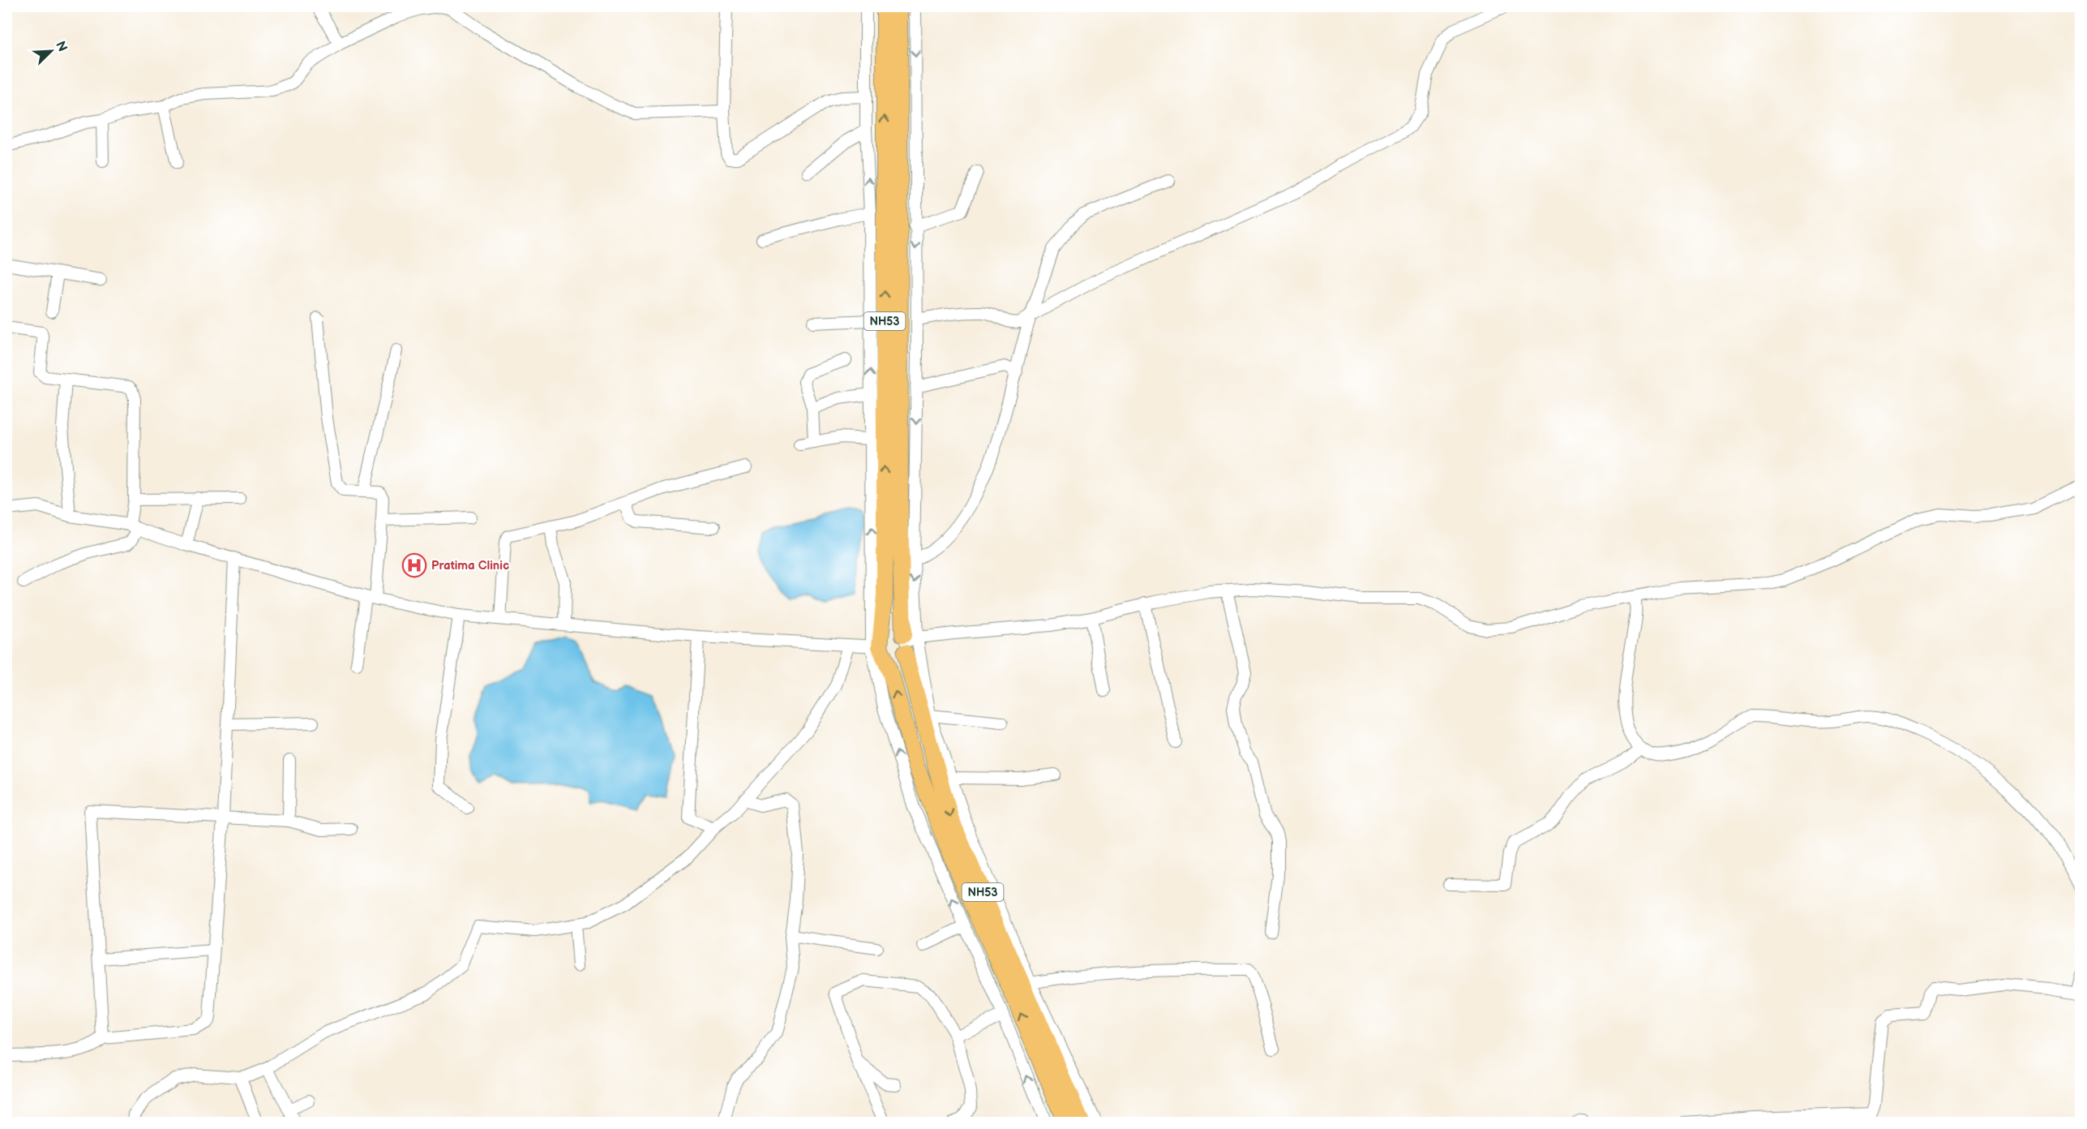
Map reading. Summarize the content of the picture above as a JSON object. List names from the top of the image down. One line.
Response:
{"streets":{"highway":["NH53"]},"places":{"hospital":["Pratima Clinic"]},"north":"top right"}
